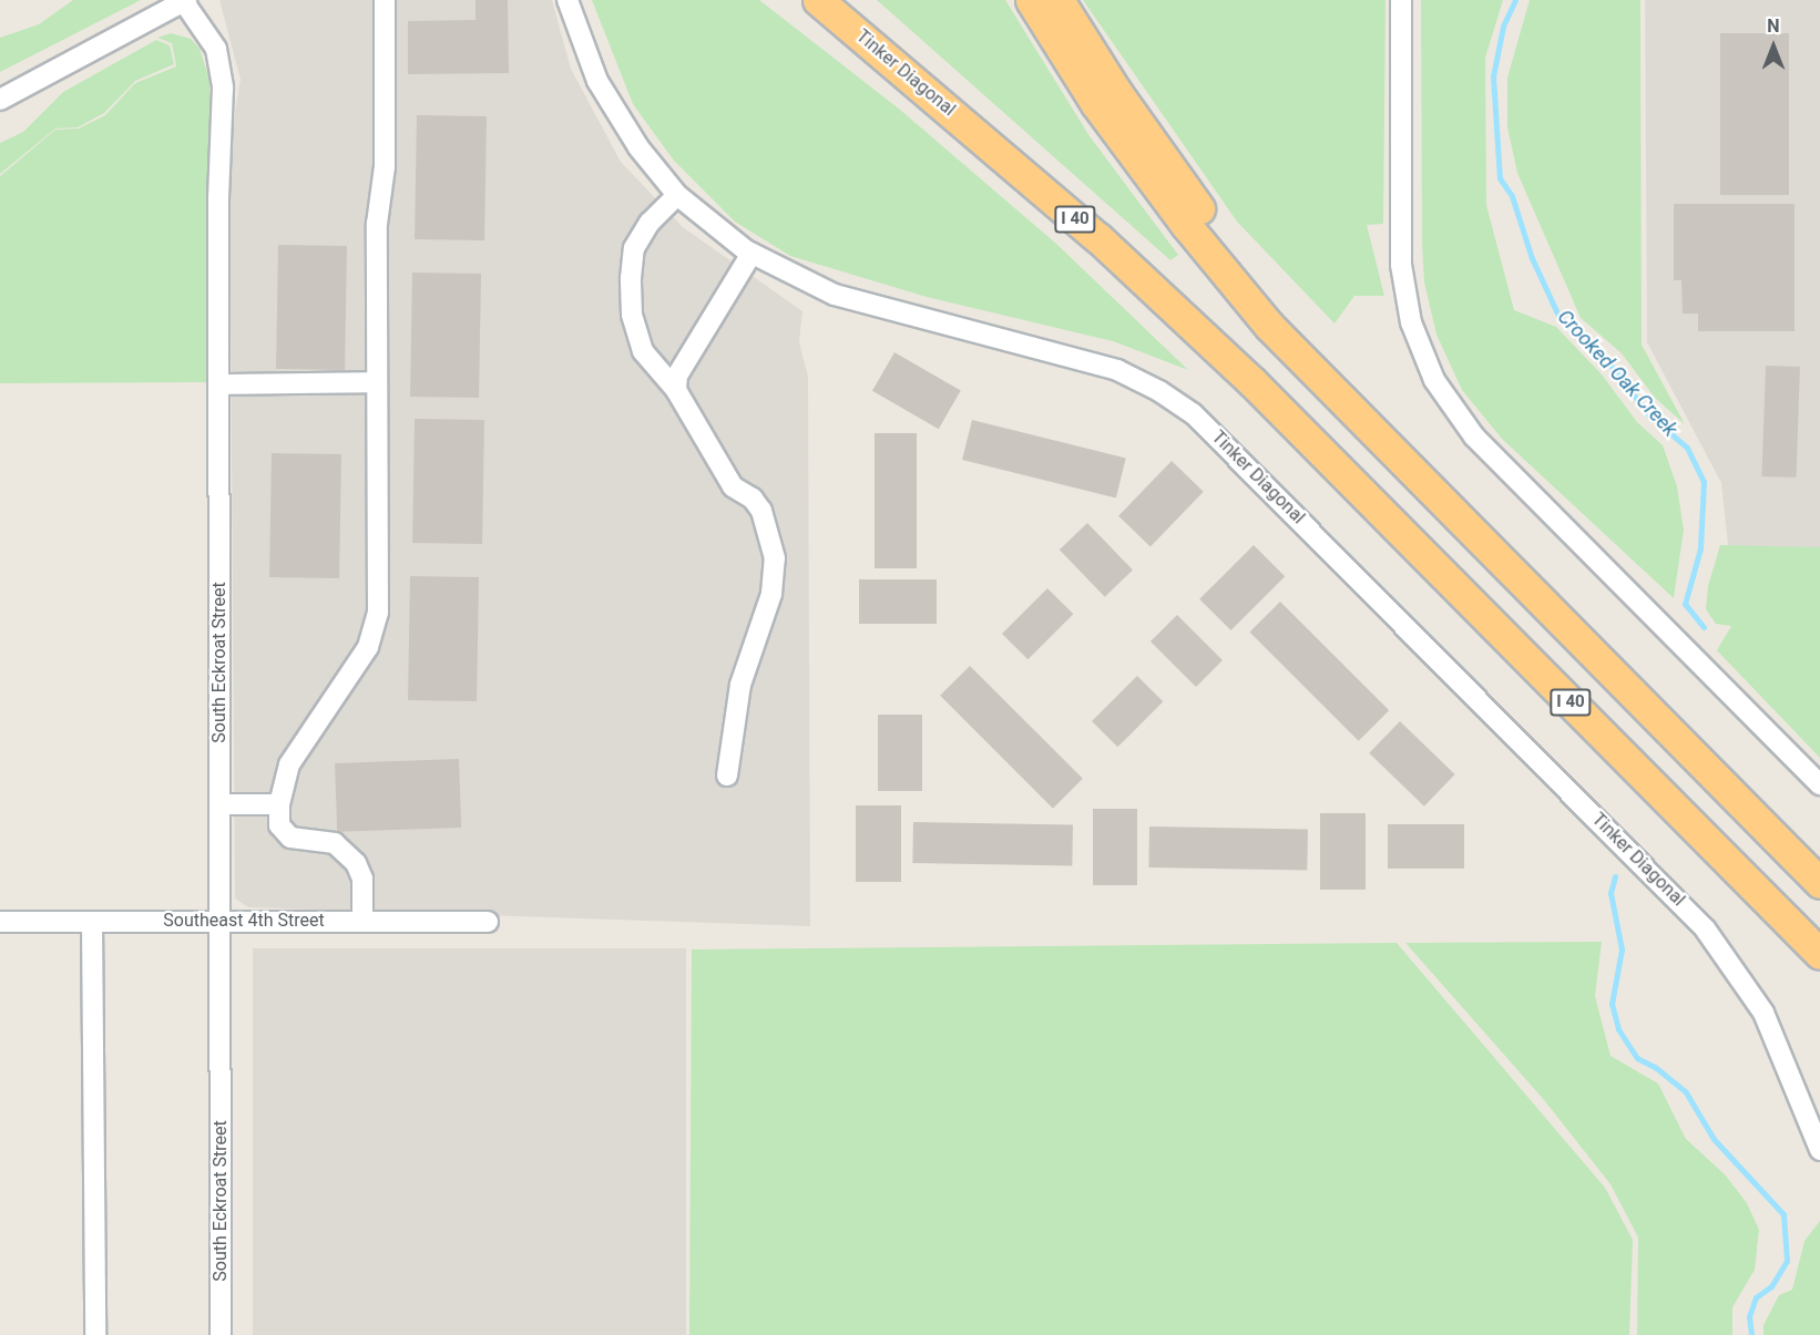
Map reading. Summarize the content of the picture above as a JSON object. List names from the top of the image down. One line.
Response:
{"streets":{"highway":["Tinker Diagonal","I 40"],"street":["South Eckroat Street","Southeast 4th Street"]},"crossings":[["South Eckroat Street","Southeast 4th Street"]],"water":["Crooked Oak Creek"],"north":"top"}
